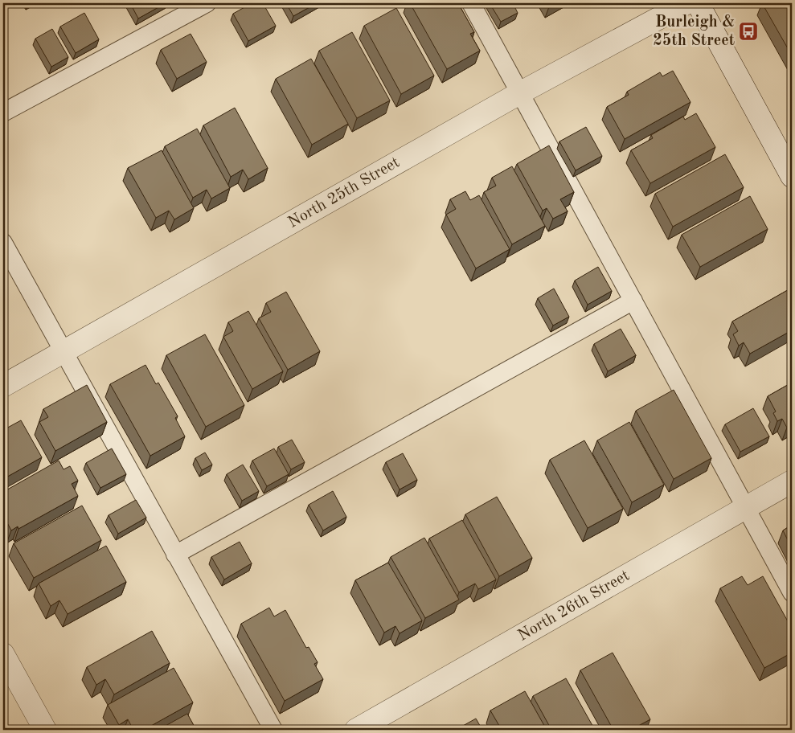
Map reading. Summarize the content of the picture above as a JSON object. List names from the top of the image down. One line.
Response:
{"streets":{"street":["North 25th Street","North 26th Street"]},"places":{"bus stop":["Burleigh & 25th Street"]}}
